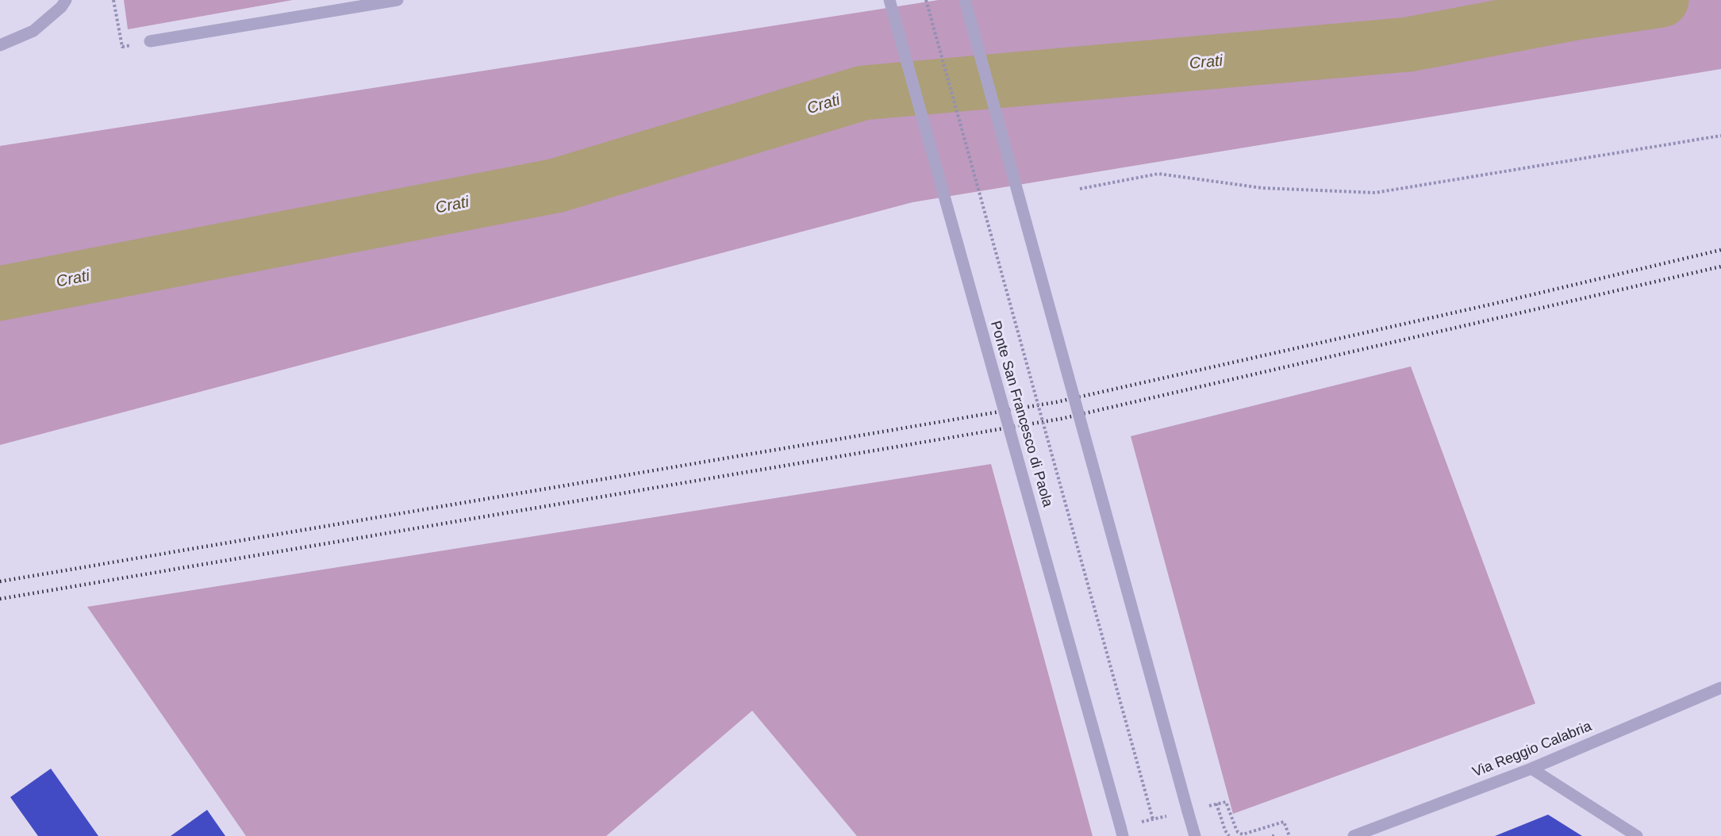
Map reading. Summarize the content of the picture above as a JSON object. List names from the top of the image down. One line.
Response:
{"streets":{"street":["Ponte San Francesco di Paola","Via Reggio Calabria"]},"water":["Crati"]}
